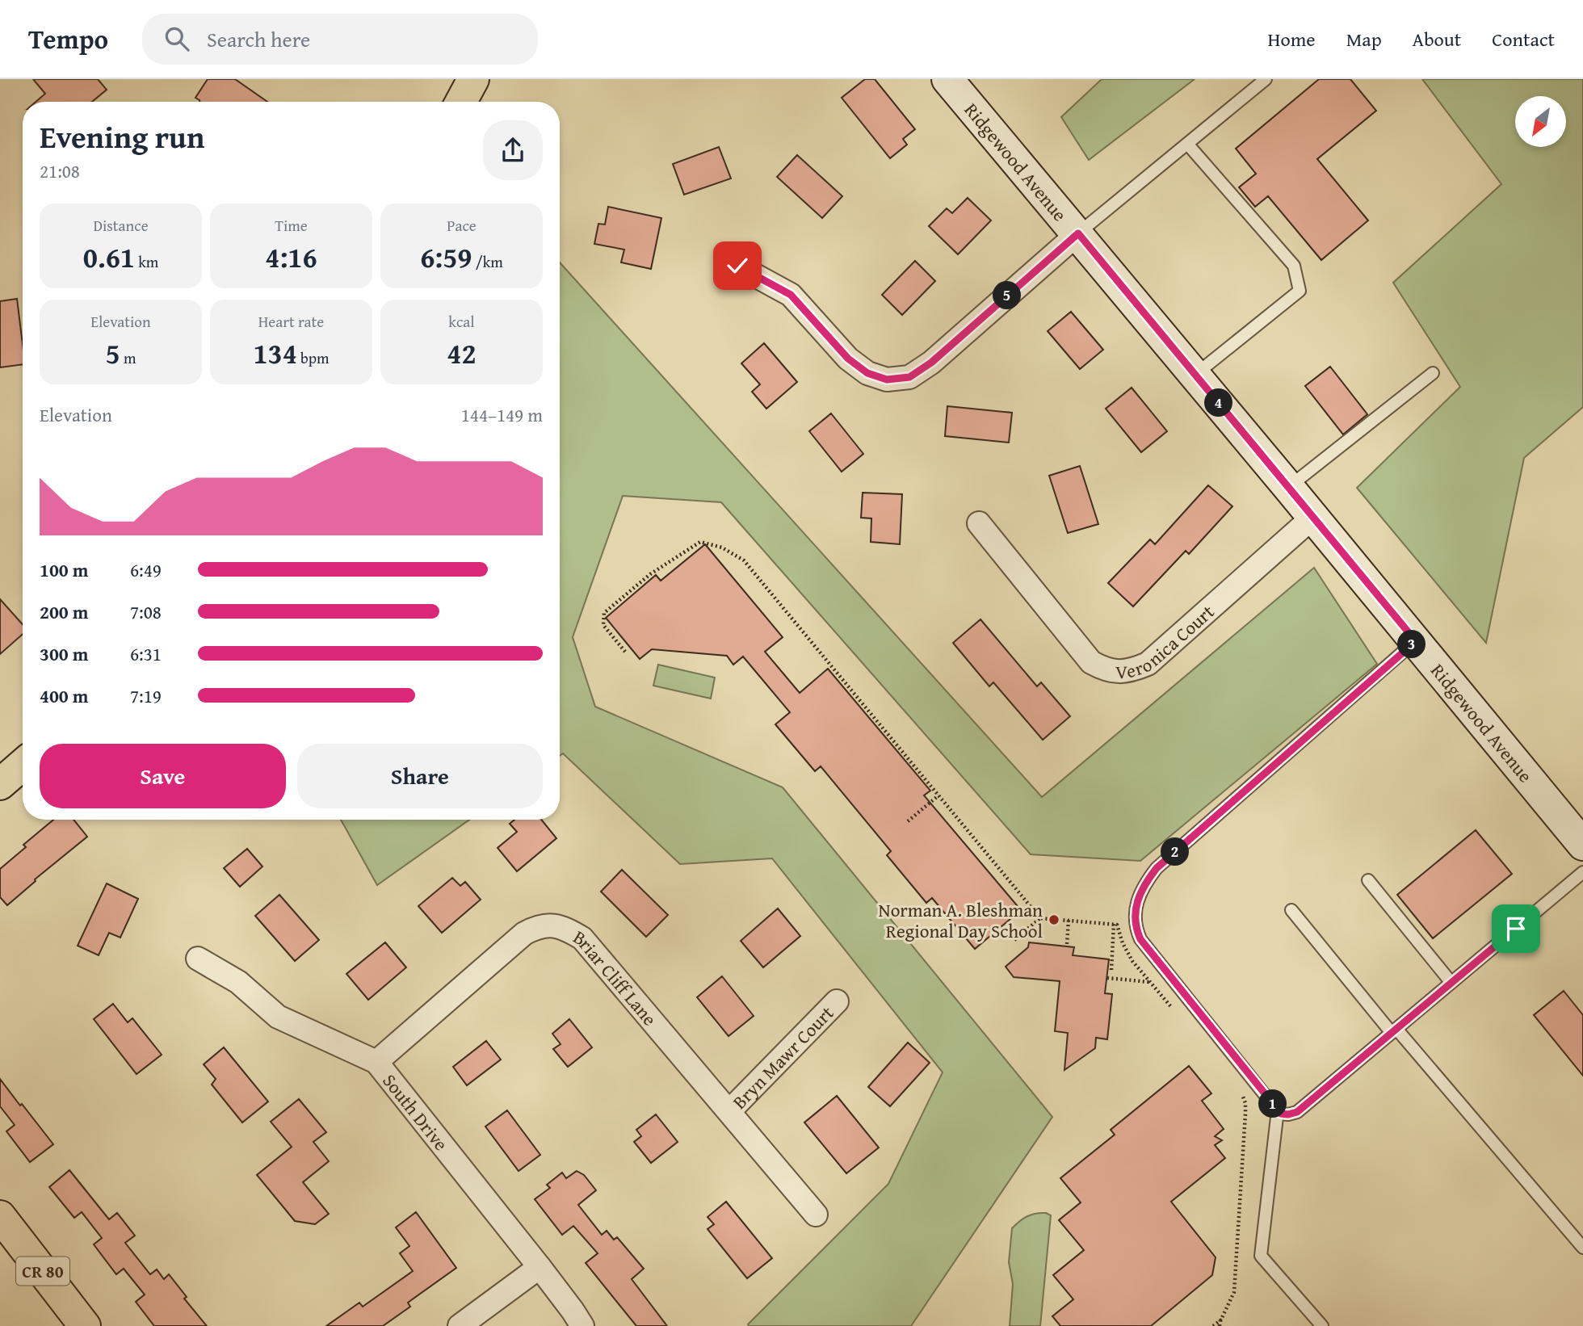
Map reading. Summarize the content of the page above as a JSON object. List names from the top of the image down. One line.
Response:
{"streets":{"main road":["CR 80"],"street":["Ridgewood Avenue","Veronica Court","Briar Cliff Lane","Bryn Mawr Court","South Drive"]},"crossings":[["Ridgewood Avenue","Veronica Court"],["Briar Cliff Lane","Bryn Mawr Court"],["Briar Cliff Lane","South Drive"]],"places":["Norman A. Bleshman Regional Day School"],"north":"bottom left","page":{"header":"Tempo","search":"Search here","nav":["Home","Map","About","Contact"],"heading":["Evening run","21:08"],"stats":[["Distance","0.61 km"],["Time","4:16"],["Pace","6:59 /km"],["Elevation","5 m"],["Heart rate","134 bpm"],["kcal","42"]],"pins":["5","4","3","2","1"],"chart":["Elevation","144–149 m"],"list":[{"name":"100 m","note":"6:49"},{"name":"200 m","note":"7:08"},{"name":"300 m","note":"6:31"},{"name":"400 m","note":"7:19"}],"buttons":["Save","Share"]}}
